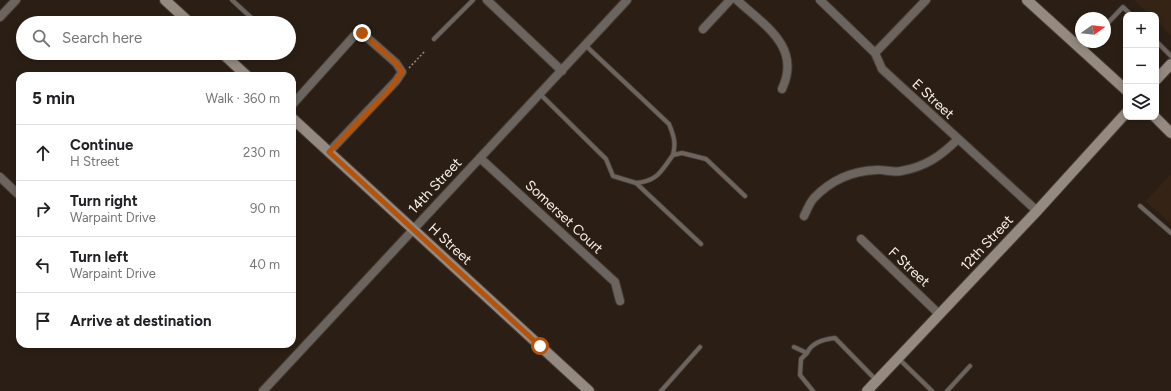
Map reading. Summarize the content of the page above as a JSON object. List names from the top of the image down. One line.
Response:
{"streets":{"street":["E Street","14th Street","Somerset Court","12th Street","H Street","F Street"]},"crossings":[["E Street","12th Street"],["14th Street","Somerset Court"],["14th Street","H Street"],["12th Street","F Street"]],"north":"right","page":{"map_buttons":["+","−"],"search":"Search here","heading":["5 min","Walk · 360 m"],"list":[["Continue","H Street","230 m"],["Turn right","Warpaint Drive","90 m"],["Turn left","Warpaint Drive","40 m"],"Arrive at destination"]}}
